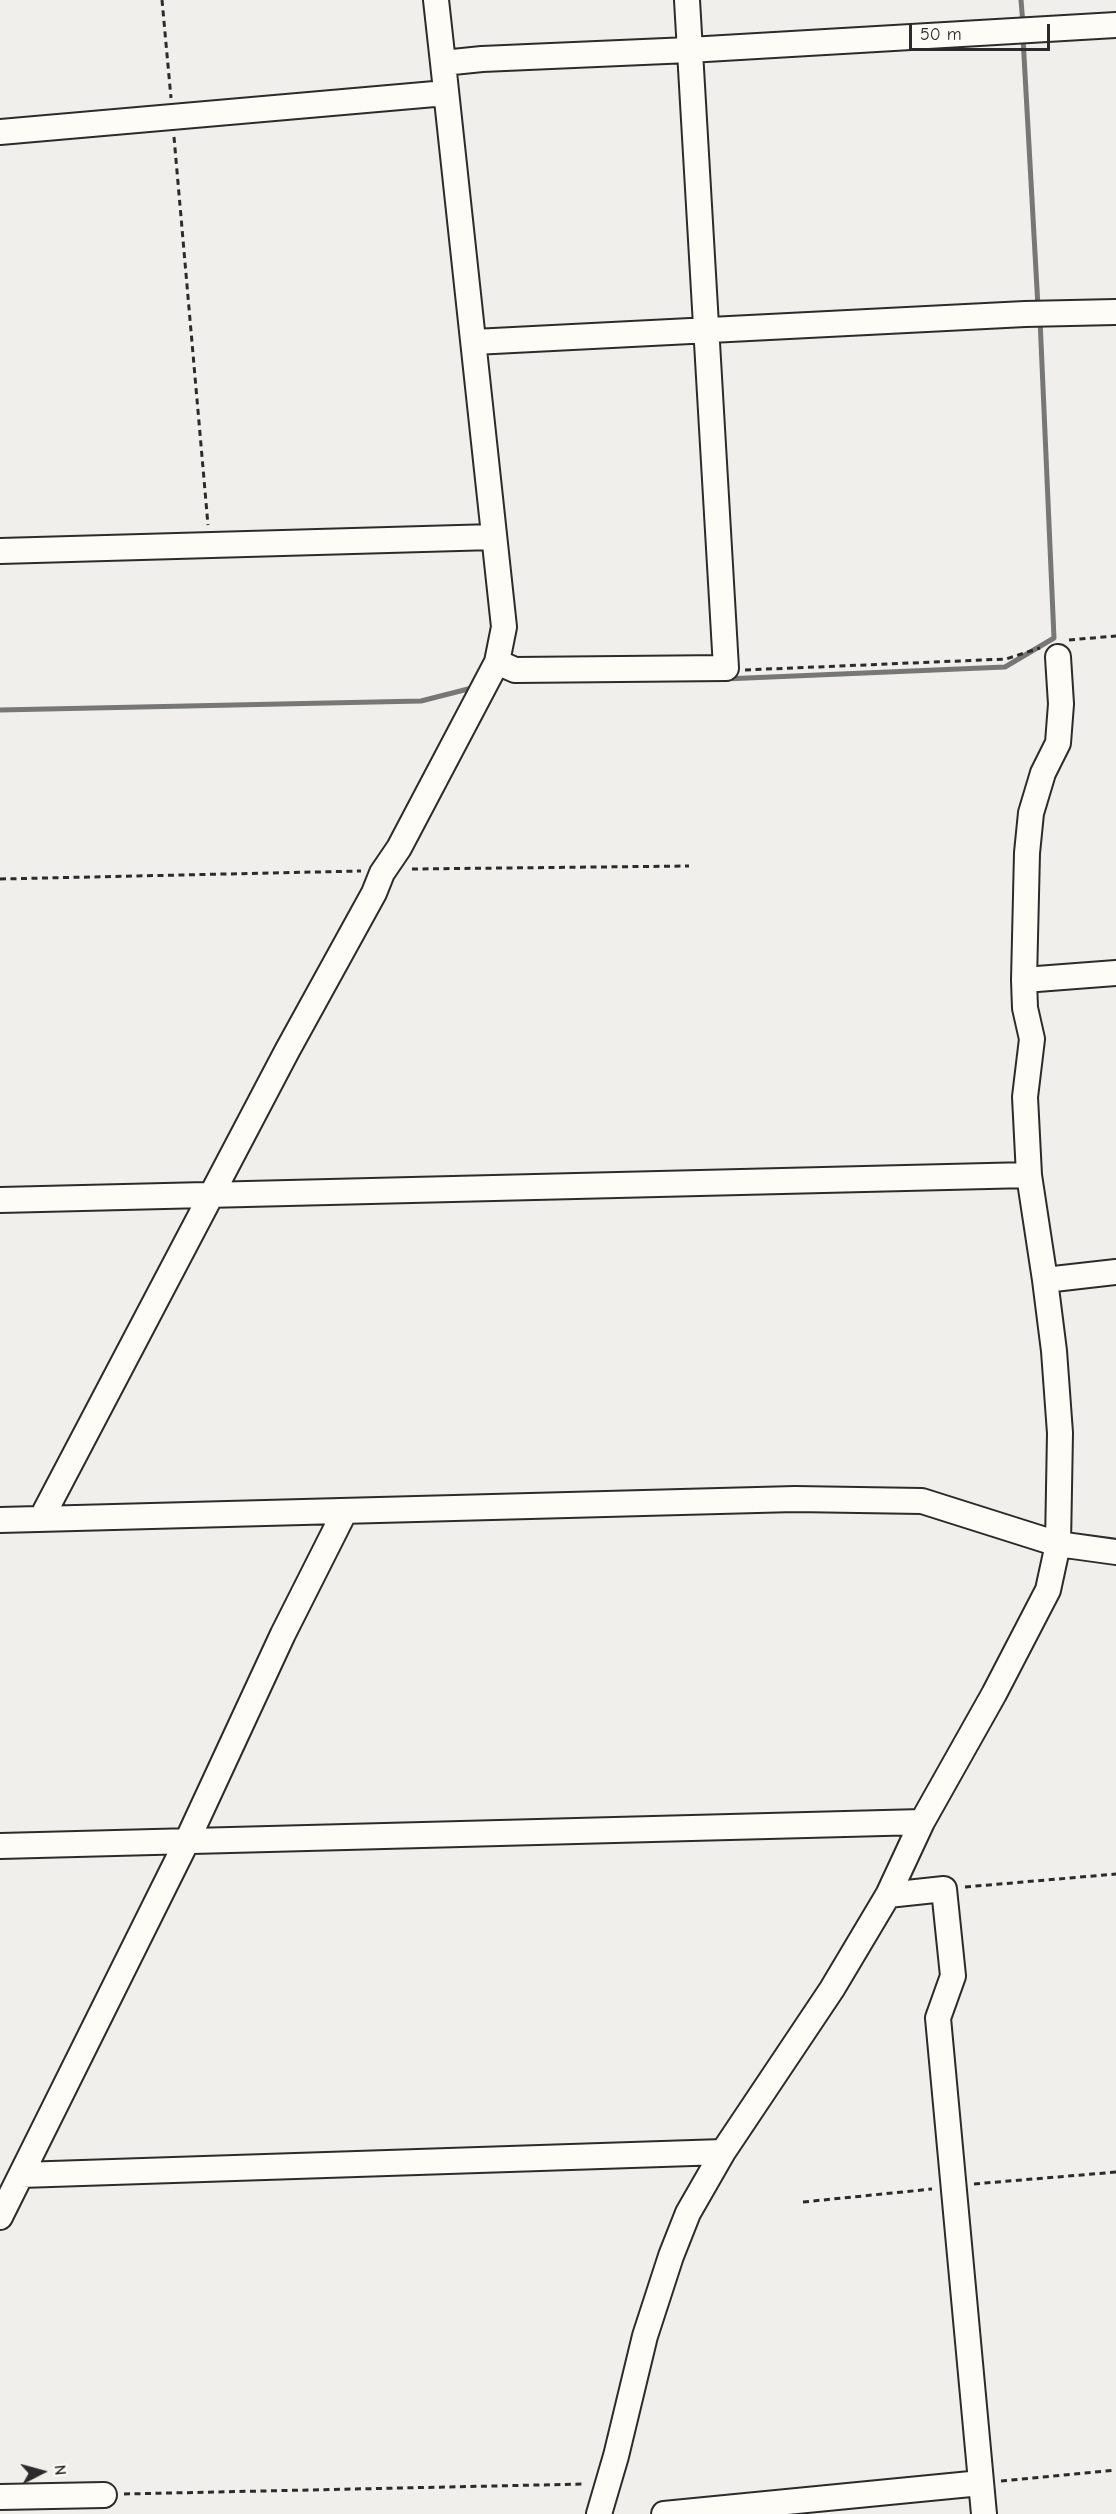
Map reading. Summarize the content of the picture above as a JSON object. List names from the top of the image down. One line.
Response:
{"scale_bar":"50 m","north":"right"}
